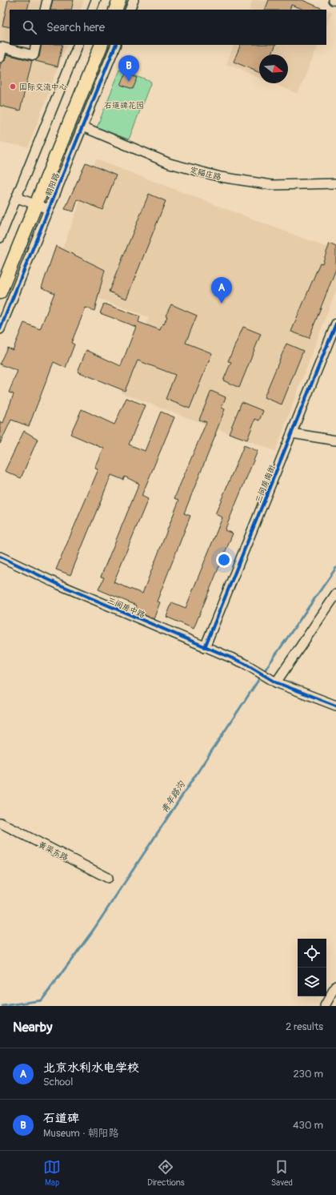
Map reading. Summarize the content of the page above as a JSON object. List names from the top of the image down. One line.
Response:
{"streets":{"highway":["朝阳路"],"street":["定福庄路","三间房南街","三间房中路","黄渠东路"]},"crossings":[["定福庄路","朝阳路"],["三间房南街","三间房中路"]],"water":["青年路沟"],"parks":["石道碑花园"],"places":["国际交流中心"],"north":"right","page":{"search":"Search here","pins":["B","A"],"heading":["Nearby","2 results"],"list":[{"mark":"A","name":"北京水利水电学校","note":"School","value":"230 m"},{"mark":"B","name":"石道碑","note":"Museum · 朝阳路","value":"430 m"}],"nav":["Map","Directions","Saved"]}}
